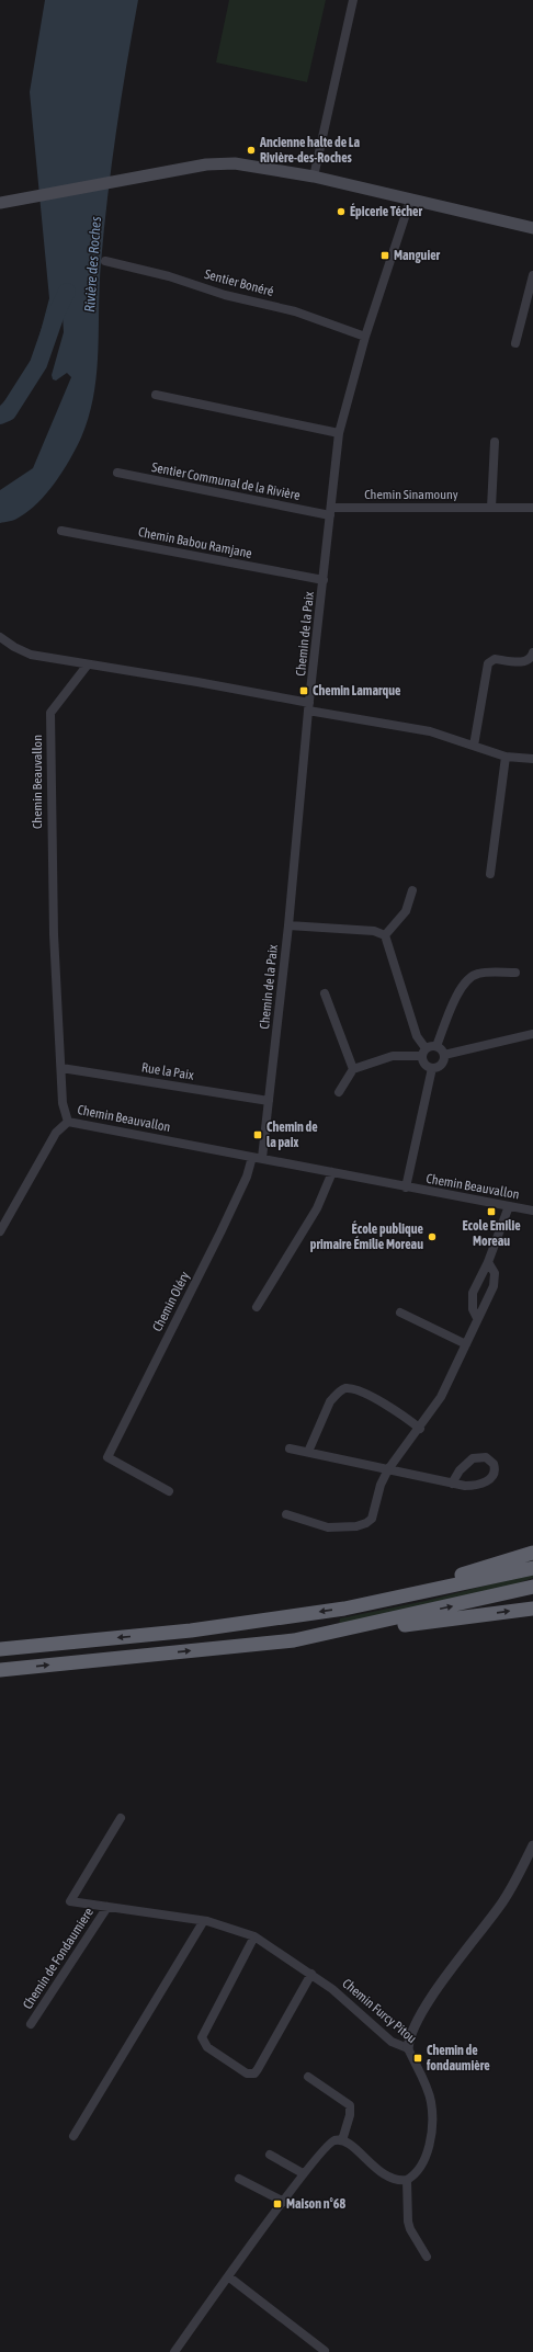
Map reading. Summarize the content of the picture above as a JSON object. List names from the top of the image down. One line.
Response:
{"streets":{"street":["Sentier Bonéré","Sentier Communal de la Rivière","Chemin Sinamouny","Chemin Babou Ramjane","Chemin de la Paix","Chemin Beauvallon","Rue la Paix","Chemin Oléry","Chemin de Fondaumiere","Chemin Furcy Pitou"]},"crossings":[["Sentier Bonéré","Chemin de la Paix"],["Sentier Communal de la Rivière","Chemin Sinamouny"],["Sentier Communal de la Rivière","Chemin de la Paix"],["Chemin Sinamouny","Chemin de la Paix"],["Chemin Babou Ramjane","Chemin de la Paix"],["Chemin de la Paix","Chemin Beauvallon"],["Chemin de la Paix","Rue la Paix"],["Chemin Beauvallon","Rue la Paix"],["Chemin Beauvallon","Chemin Oléry"],["Chemin de Fondaumiere","Chemin Furcy Pitou"]],"water":["Rivière des Roches"],"places":{"other":["Ancienne halte de La Rivière-des-Roches","Épicerie Técher","École publique primaire Émilie Moreau"],"transit":["Manguier","Chemin Lamarque","Chemin de la paix","Ecole Emilie Moreau","Chemin de fondaumière","Maison n°68"]}}
